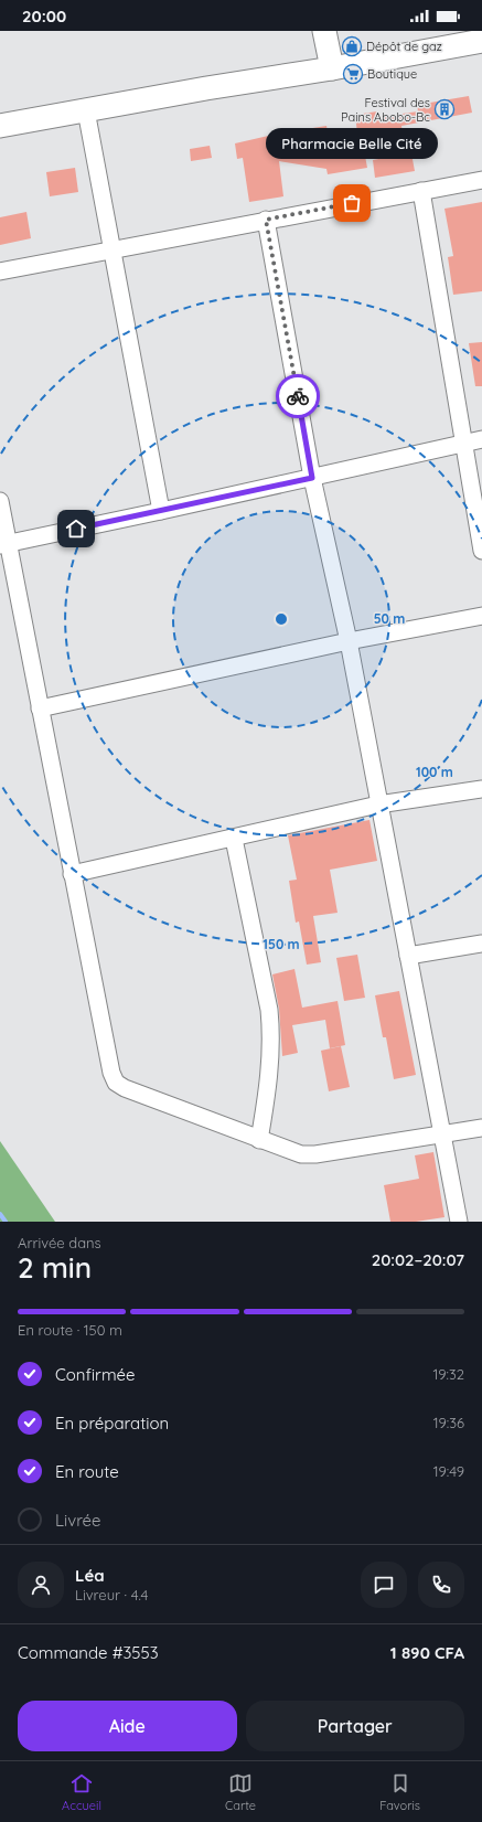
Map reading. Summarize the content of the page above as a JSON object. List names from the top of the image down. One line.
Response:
{"places":{"shop":["Dépôt de gaz"],"supermarket":["Boutique"],"building":["Festival des Pains Abobo-Bc"],"other":["Pharmacie Belle Cité"]},"page":{"status":"20:00","bubble":"Pharmacie Belle Cité","heading":["2 min","Arrivée dans","20:02–20:07"],"panel":["Léa","Livreur · 4.4","Commande #3553","1 890 CFA"],"bar":"En route · 150 m","list":[["Confirmée","19:32"],["En préparation","19:36"],["En route","19:49"],"Livrée"],"buttons":["Aide","Partager"],"tabs":["Accueil","Carte","Favoris"]},"rings":["50 m","100 m","150 m"]}
